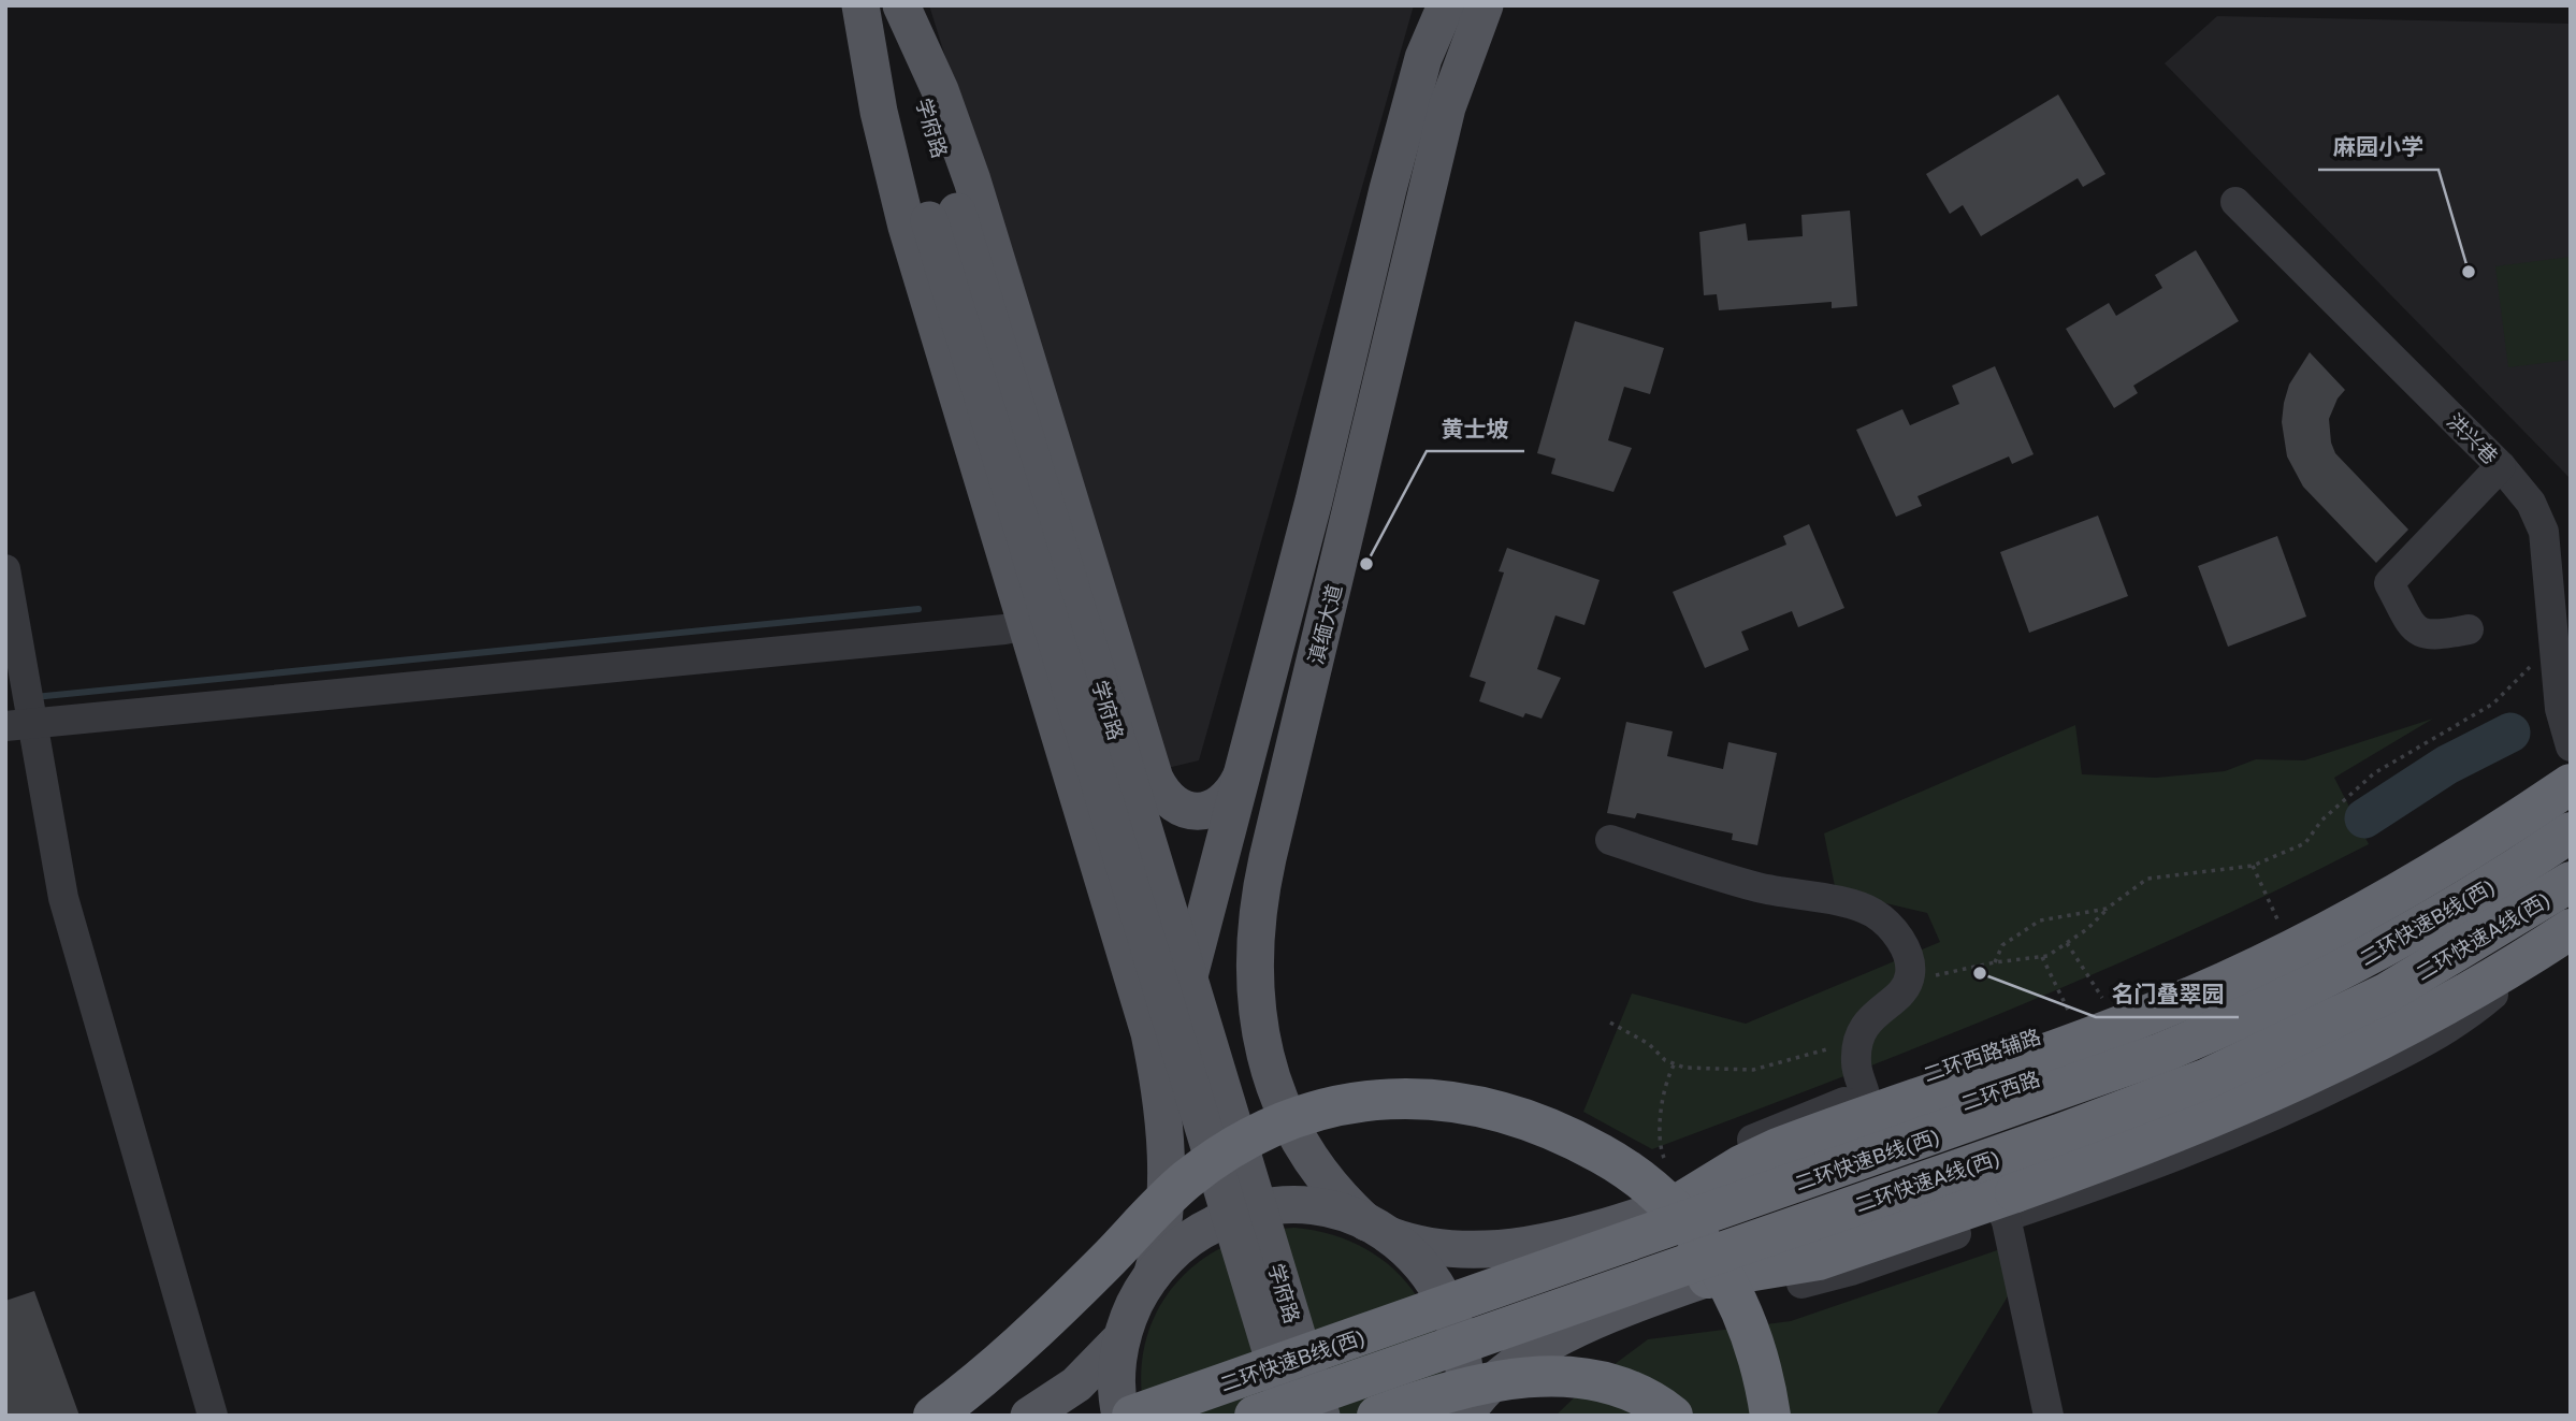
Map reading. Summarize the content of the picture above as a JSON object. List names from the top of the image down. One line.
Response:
{"streets":{"highway":["二环快速B线(西)","二环快速A线(西)"],"main road":["学府路","滇缅大道","二环西路"],"street":["洪兴巷","二环西路辅路"]},"crossings":[["学府路","滇缅大道"],["学府路","二环西路"],["滇缅大道","二环西路"],["二环西路辅路","二环西路"]],"places":["麻园小学","黄士坡","名门叠翠园"]}
